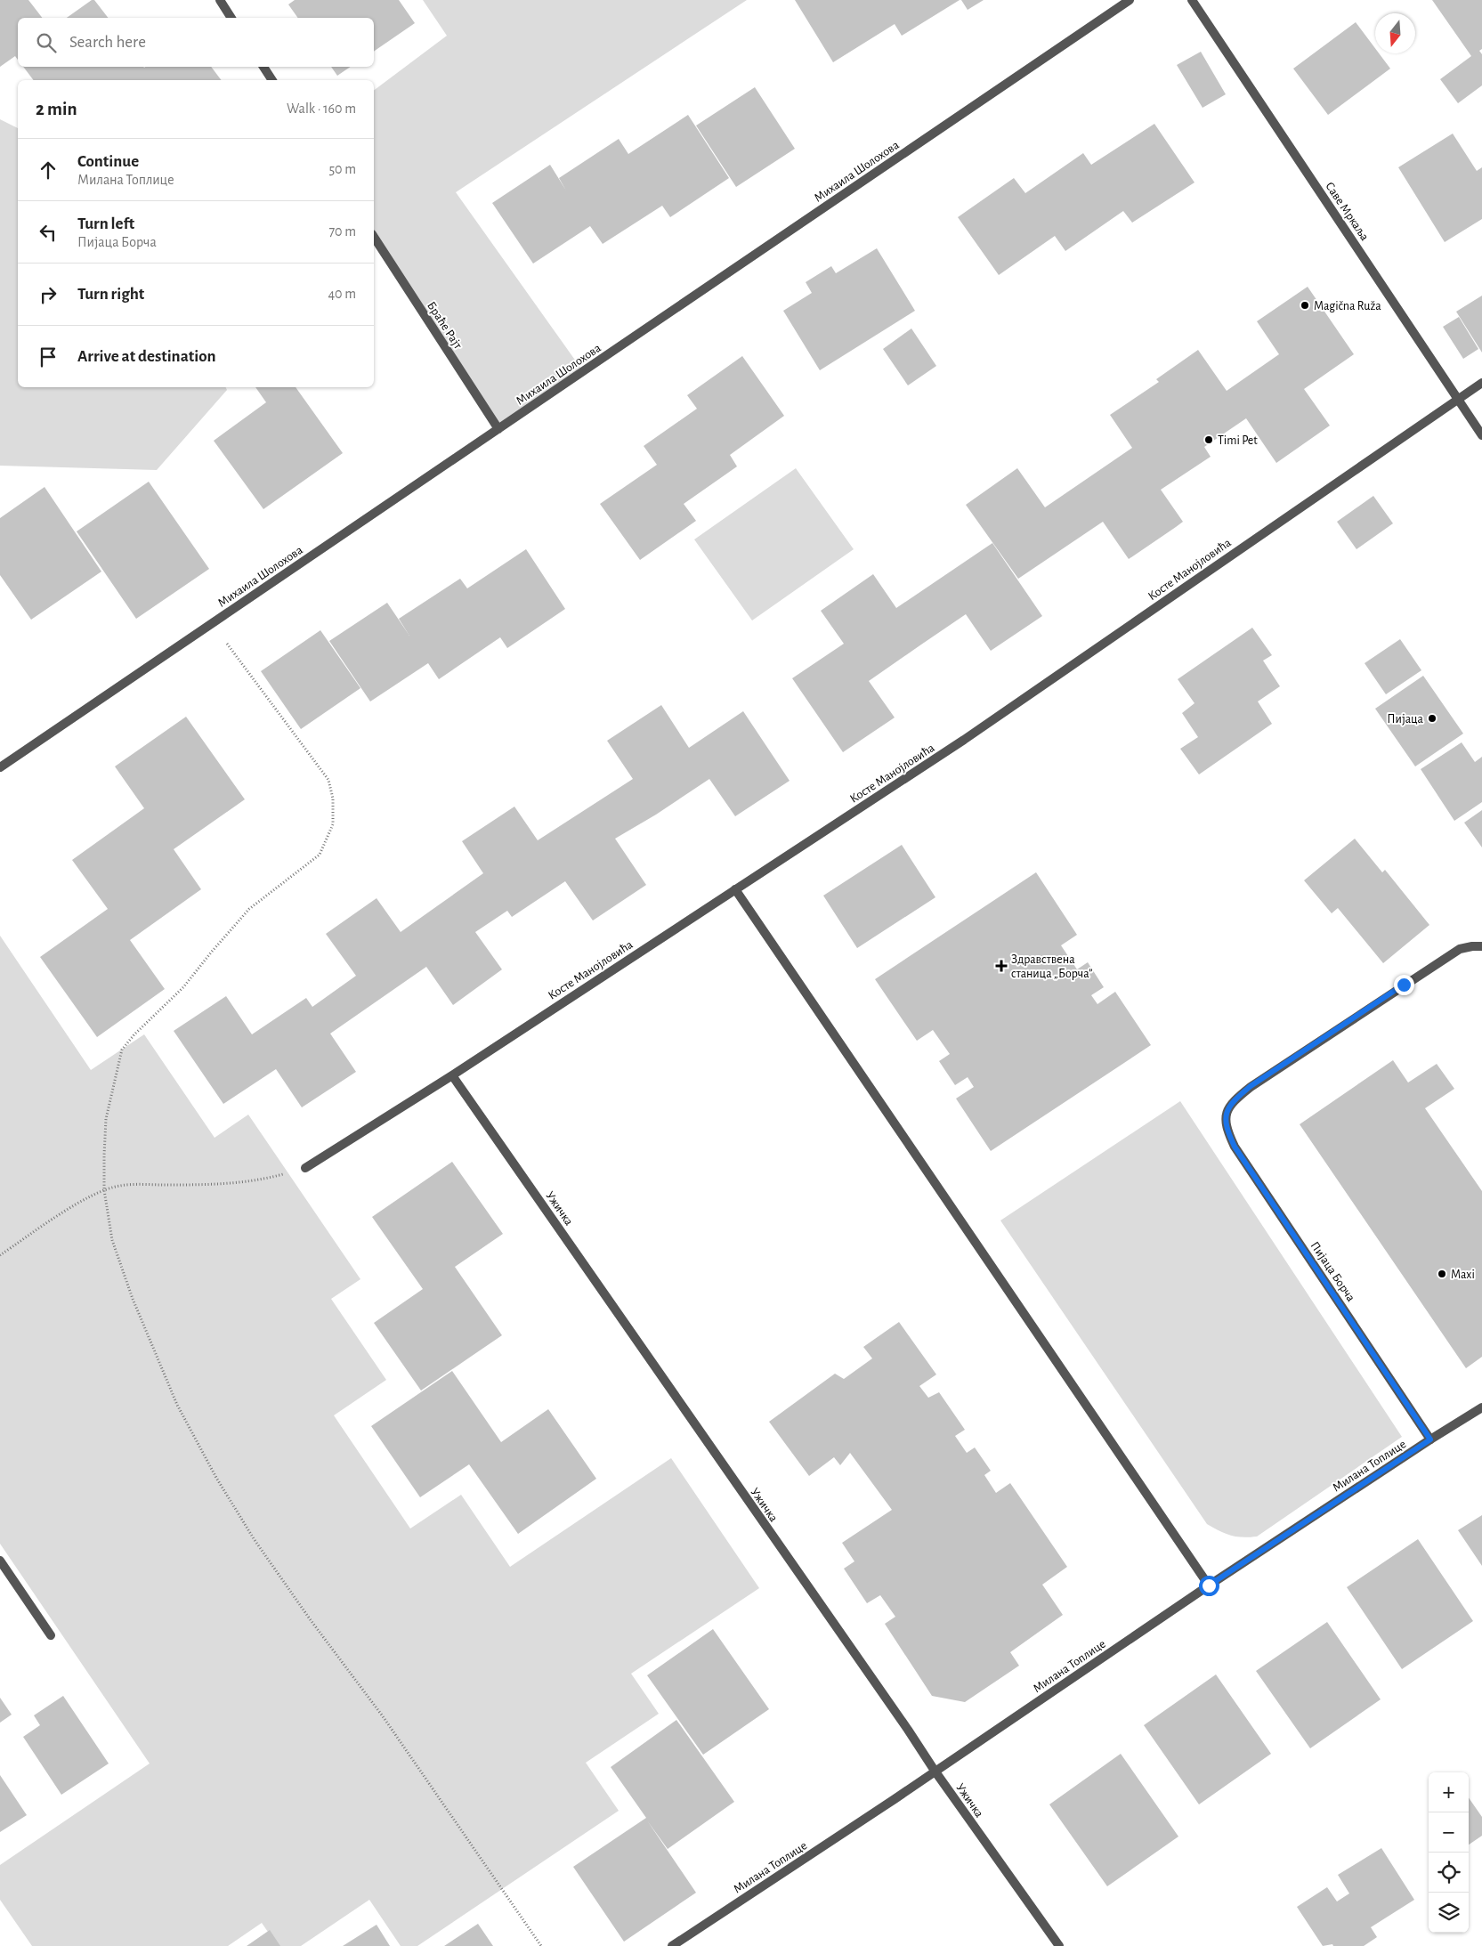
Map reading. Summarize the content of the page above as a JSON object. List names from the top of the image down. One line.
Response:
{"streets":{"street":["Михаила Шолохова","Саве Мркаља","Браће Рајт","Косте Манојловића","Ужичка","Пијаца Борча","Милана Топлице"]},"crossings":[["Михаила Шолохова","Браће Рајт"],["Саве Мркаља","Косте Манојловића"],["Косте Манојловића","Ужичка"],["Ужичка","Милана Топлице"],["Пијаца Борча","Милана Топлице"]],"places":{"other":["Magična Ruža","Timi Pet","Пијаца","Maxi"],"health":["Здравствена станица „Борча”"]},"north":"bottom","page":{"search":"Search here","heading":["2 min","Walk · 160 m"],"list":[["Continue","Милана Топлице","50 m"],["Turn left","Пијаца Борча","70 m"],["Turn right","40 m"],"Arrive at destination"],"map_buttons":["+","−"]}}
